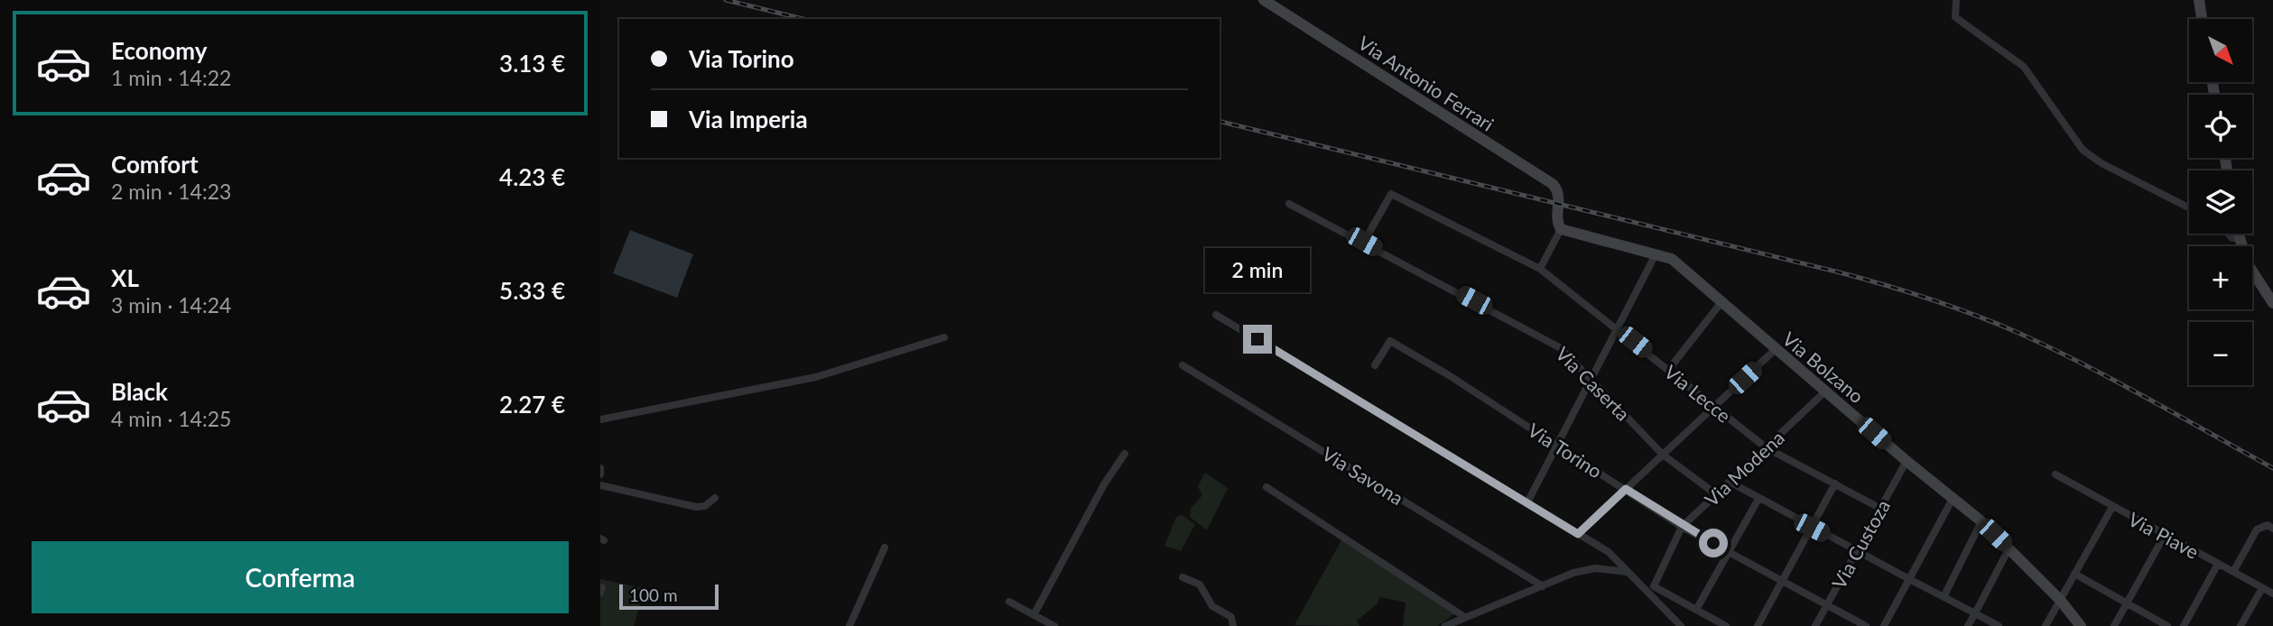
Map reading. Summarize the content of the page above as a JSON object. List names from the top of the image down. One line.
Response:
{"streets":{"street":["Via Antonio Ferrari","Via Bolzano","Via Caserta","Via Lecce","Via Torino","Via Modena","Via Savona","Via Piave","Via Custoza"]},"crossings":[["Via Antonio Ferrari","Via Bolzano"],["Via Bolzano","Via Modena"],["Via Bolzano","Via Custoza"],["Via Caserta","Via Lecce"],["Via Caserta","Via Modena"],["Via Lecce","Via Modena"],["Via Lecce","Via Custoza"],["Via Torino","Via Modena"],["Via Torino","Via Custoza"]],"scale_bar":"100 m","north":"bottom right","page":{"list":[{"name":"Economy","note":"1 min · 14:22","value":"3.13 €"},{"name":"Comfort","note":"2 min · 14:23","value":"4.23 €"},{"name":"XL","note":"3 min · 14:24","value":"5.33 €"},{"name":"Black","note":"4 min · 14:25","value":"2.27 €"}],"map_buttons":["+","−"],"banner":["Via Torino","Via Imperia"],"bubble":"2 min","buttons":"Conferma","scale":"100 m"}}
